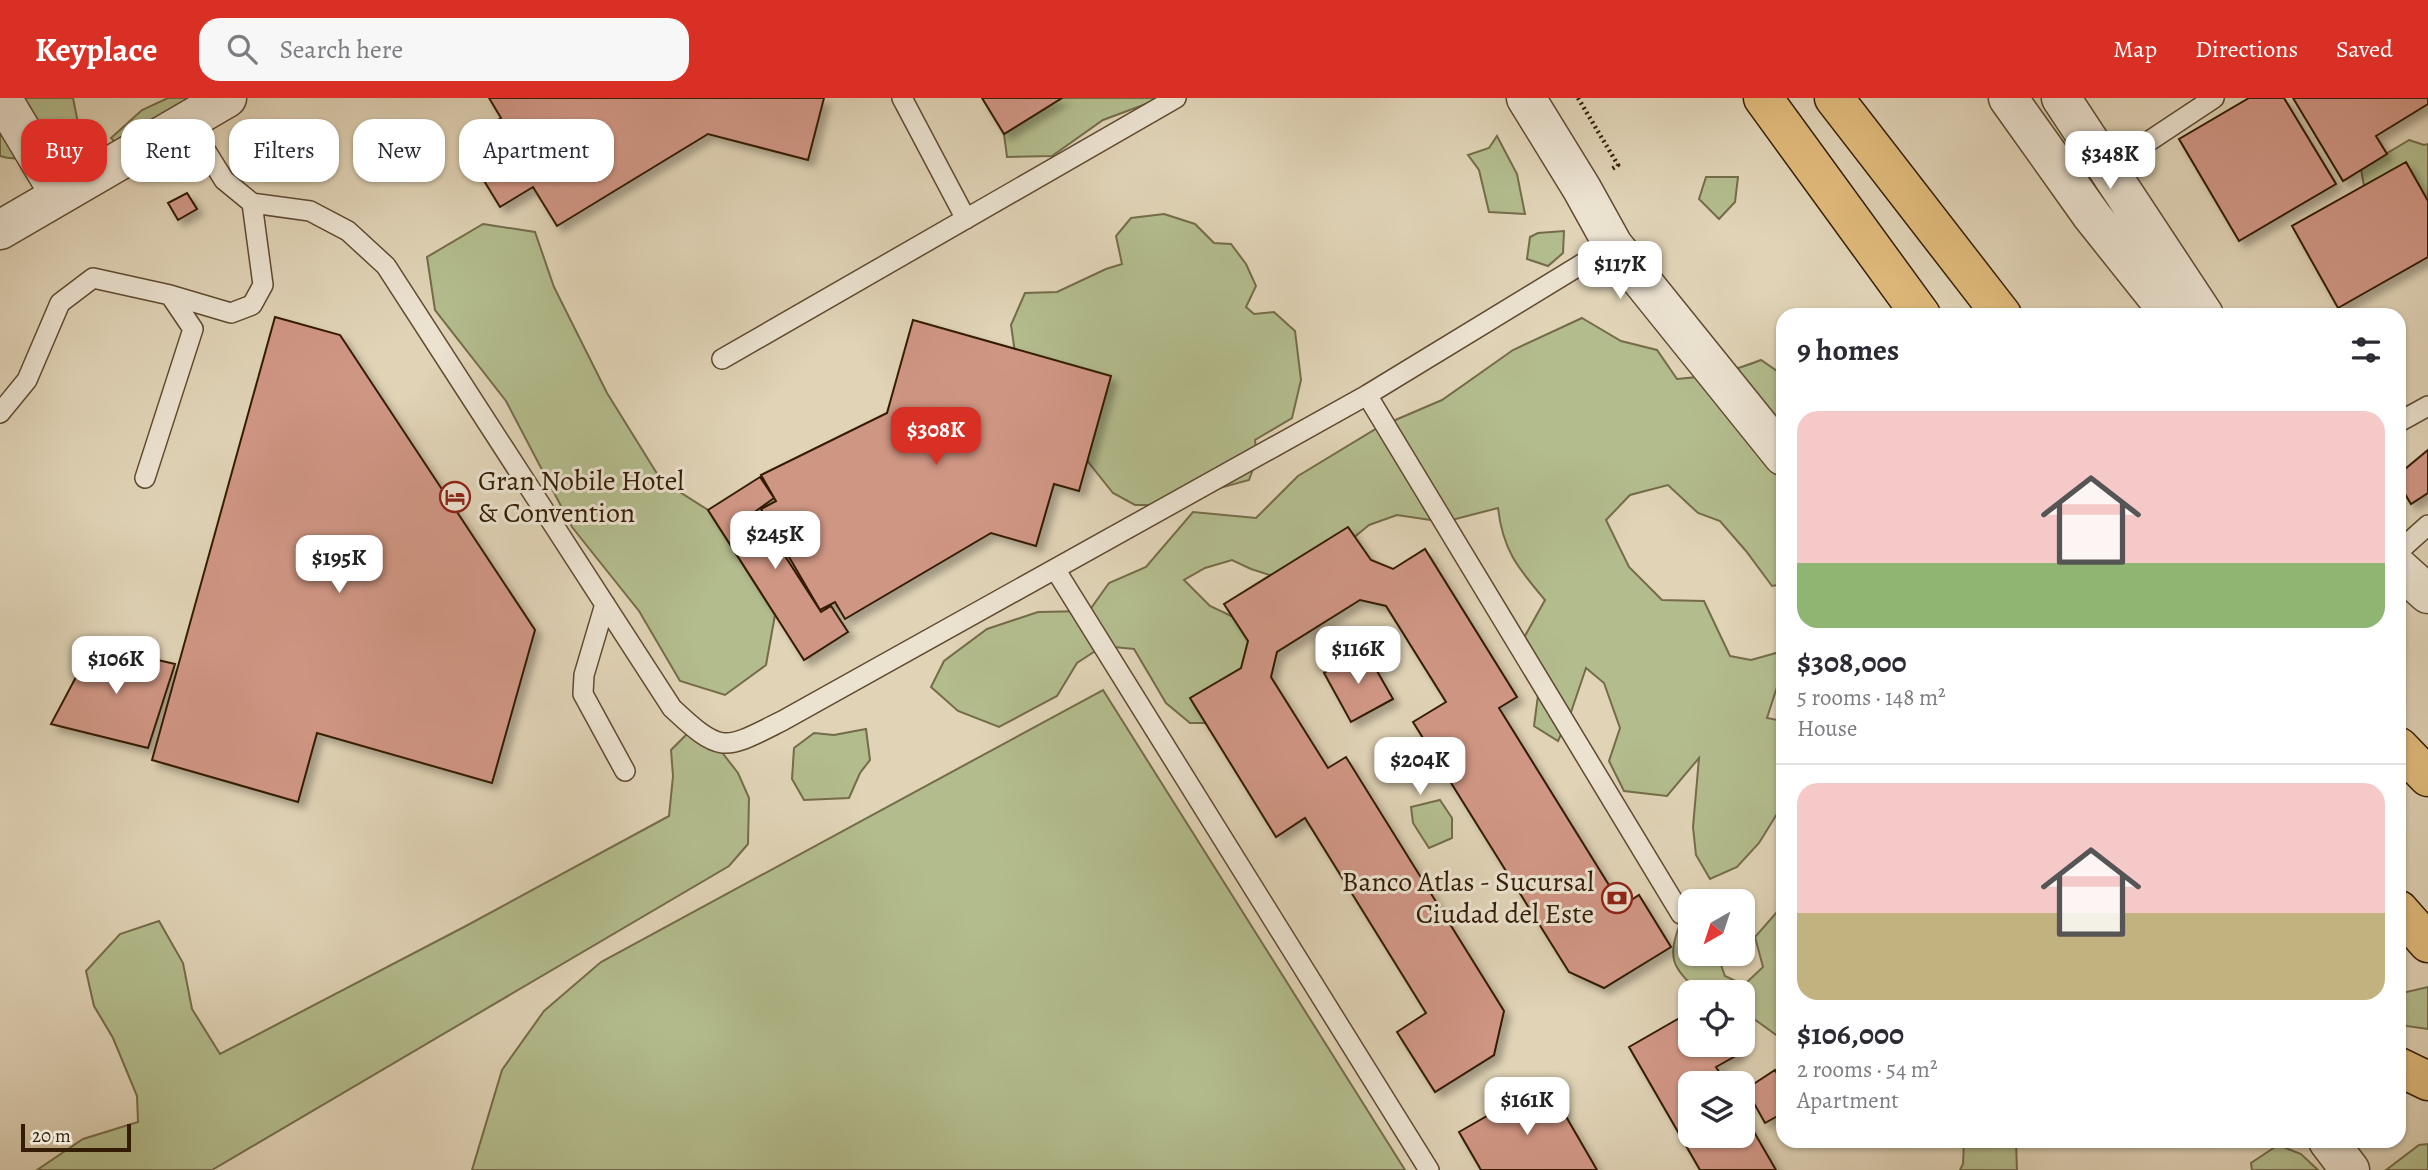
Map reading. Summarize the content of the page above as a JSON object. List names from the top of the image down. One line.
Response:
{"places":{"hotel":["Gran Nobile Hotel & Convention"],"bank":["Banco Atlas - Sucursal Ciudad del Este"]},"scale_bar":"20 m","north":"bottom left","page":{"header":"Keyplace","search":"Search here","nav":["Map","Directions","Saved"],"chip":["Buy","Rent","Filters","New","Apartment"],"price":["$348K","$117K","$308K","$245K","$195K","$116K","$106K","$204K","$161K"],"heading":"9 homes","list":[{"name":"$308,000","note":"5 rooms · 148 m² · House"},{"name":"$106,000","note":"2 rooms · 54 m² · Apartment"}],"scale":"20 m"}}
